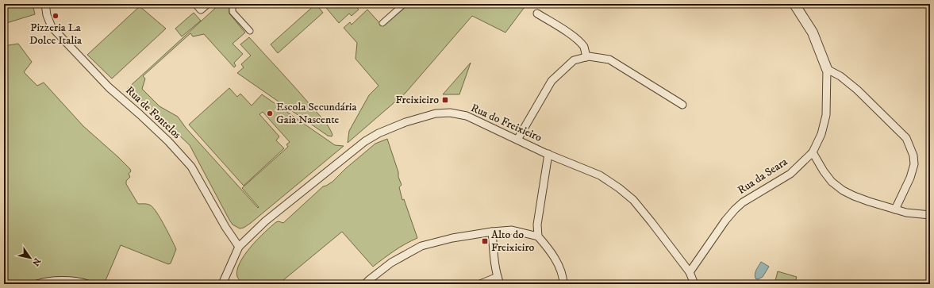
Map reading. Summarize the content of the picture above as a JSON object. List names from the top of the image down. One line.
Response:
{"streets":{"street":["Rua de Fontelos","Rua do Freixieiro","Rua da Seara"]},"crossings":[["Rua de Fontelos","Rua do Freixieiro"],["Rua do Freixieiro","Rua da Seara"]],"places":{"other":["Pizzeria La Dolce Italia","Escola Secundária Gaia Nascente"],"transit":["Freixieiro","Alto do Freixieiro"]},"north":"bottom right"}
